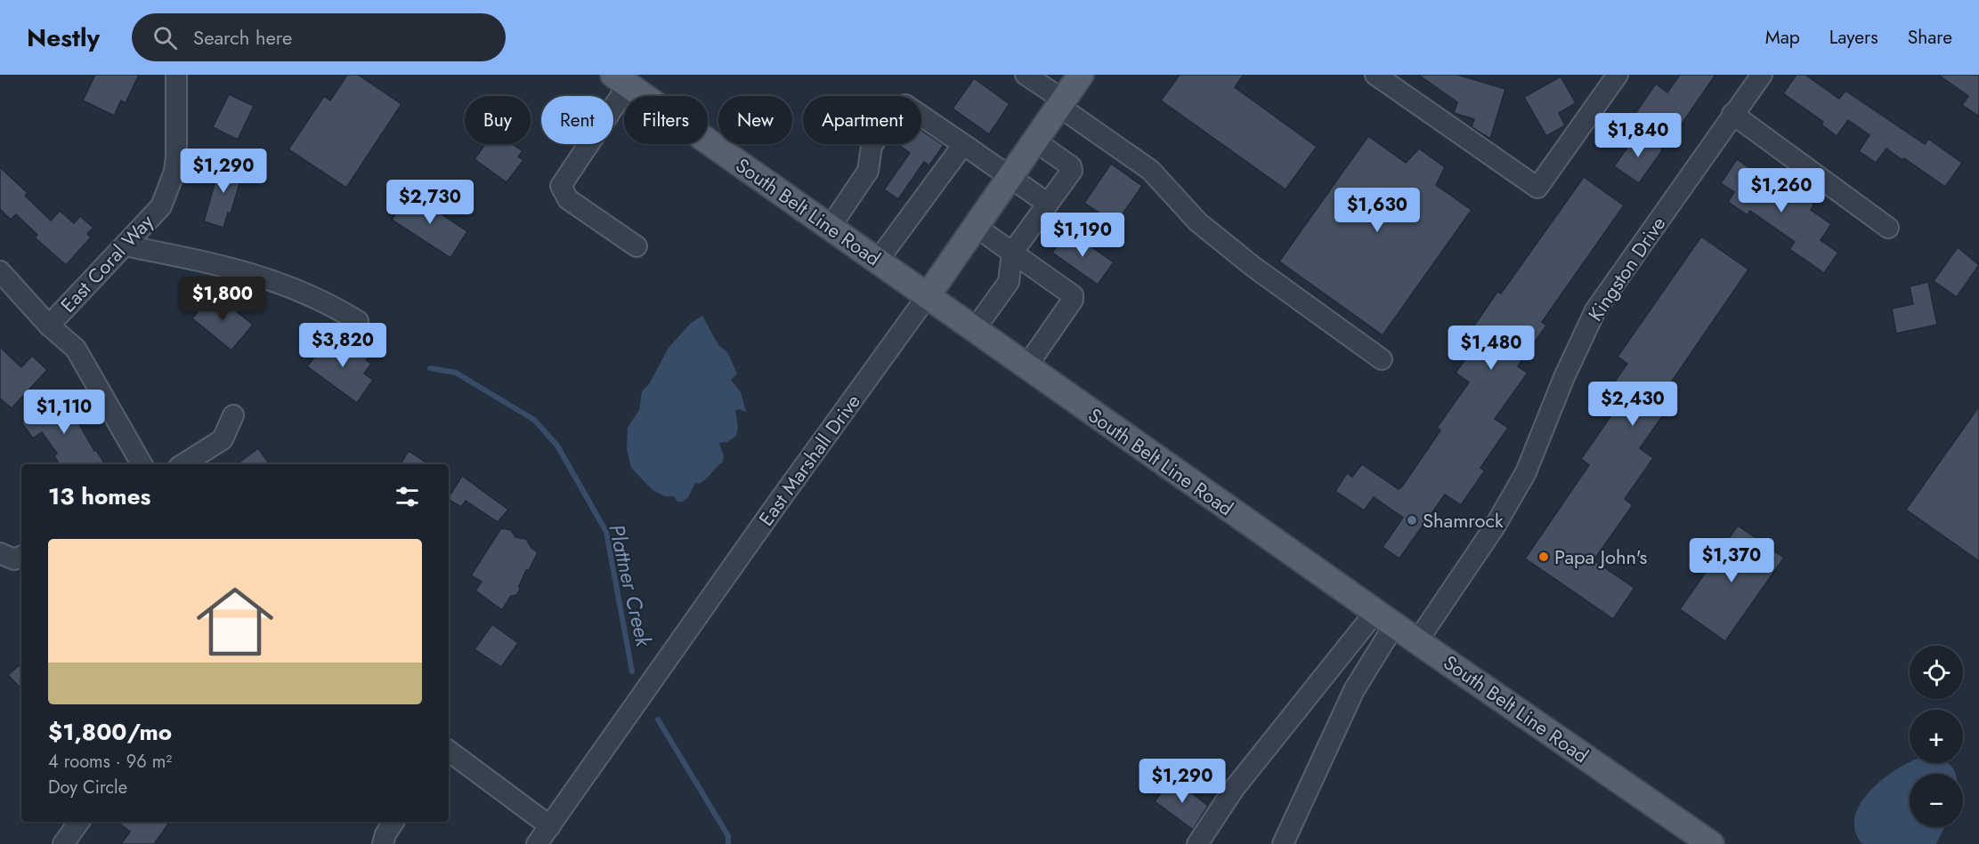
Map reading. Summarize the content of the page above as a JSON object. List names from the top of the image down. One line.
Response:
{"streets":{"main road":["South Belt Line Road","East Marshall Drive"],"street":["East Coral Way","Kingston Drive"]},"crossings":[["South Belt Line Road","Kingston Drive"],["South Belt Line Road","East Marshall Drive"]],"water":["Plattner Creek"],"places":["Shamrock","Papa John's"],"page":{"header":"Nestly","search":"Search here","nav":["Map","Layers","Share"],"chip":["Buy","Rent","Filters","New","Apartment"],"price":["$1,840","$1,290","$1,260","$2,730","$1,630","$1,190","$1,800","$3,820","$1,480","$2,430","$1,110","$1,370","$1,290"],"heading":"13 homes","list":[{"name":"$1,800/mo","note":"4 rooms · 96 m² · Doy Circle"}],"map_buttons":["+","−"]}}
